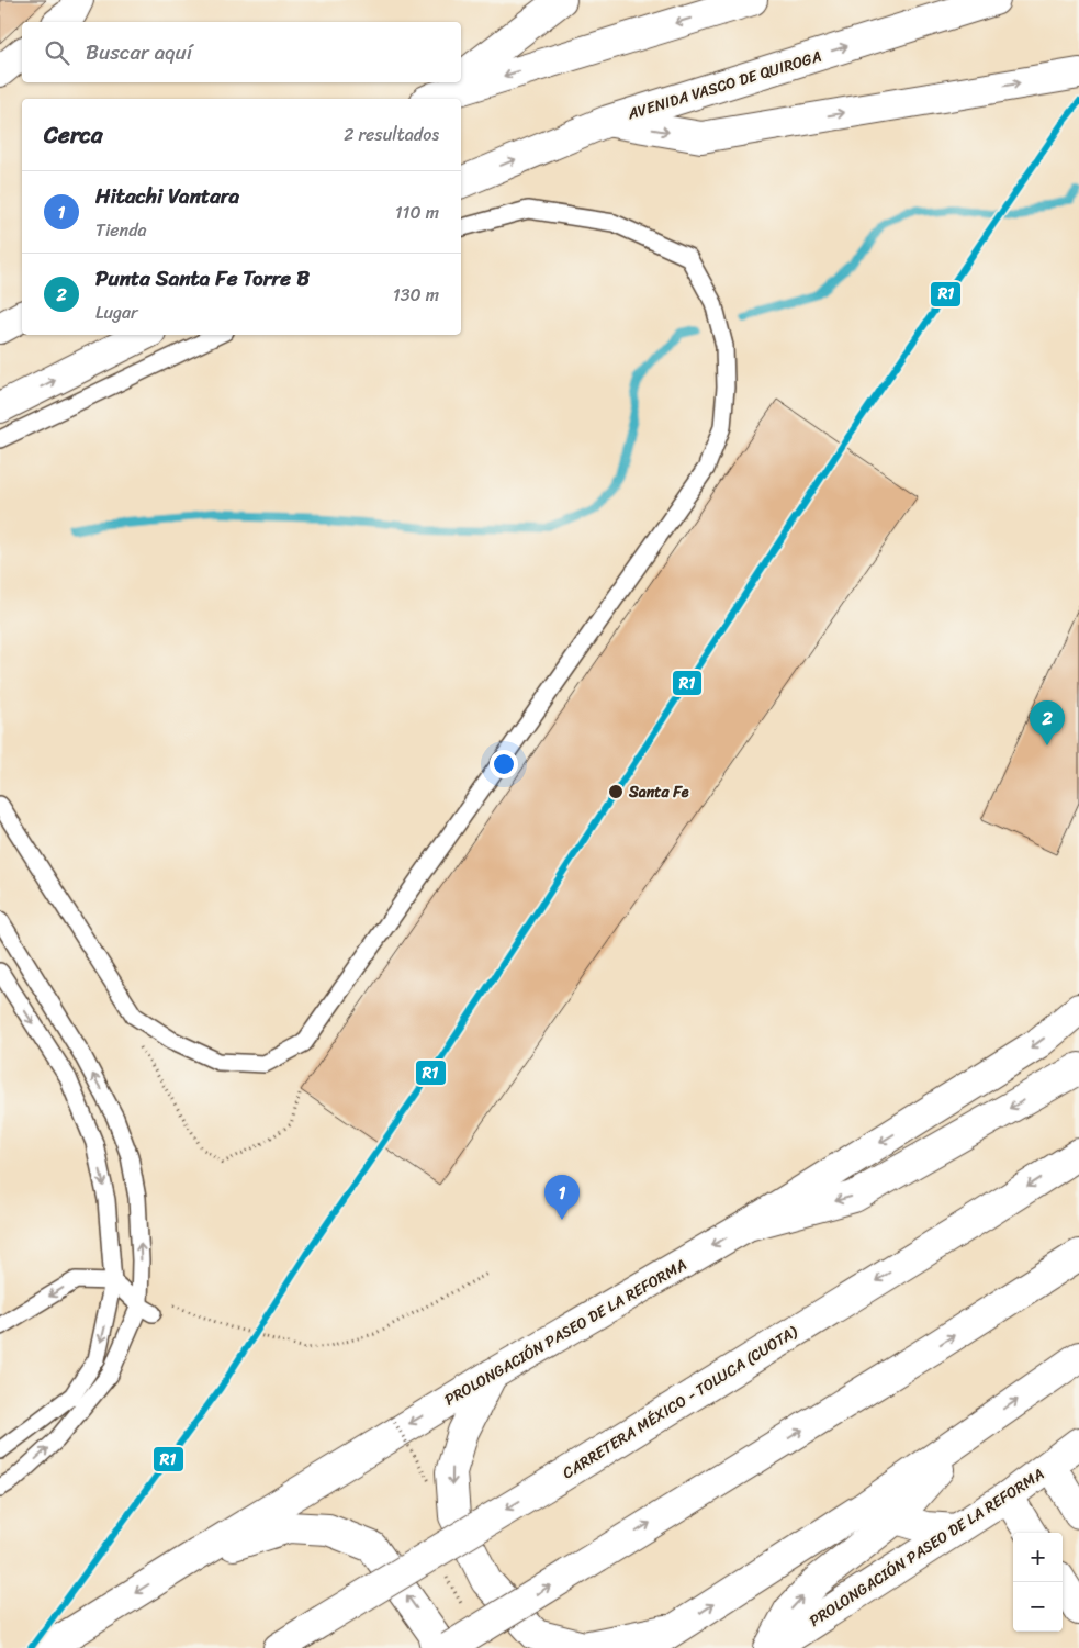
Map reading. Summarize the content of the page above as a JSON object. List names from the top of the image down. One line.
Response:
{"streets":{"main road":["AVENIDA VASCO DE QUIROGA","PROLONGACIÓN PASEO DE LA REFORMA","CARRETERA MÉXICO - TOLUCA (CUOTA)"]},"places":["Santa Fe"],"lines":["transit line R1"],"page":{"search":"Buscar aquí","heading":["Cerca","2 resultados"],"list":[{"mark":"1","name":"Hitachi Vantara","note":"Tienda","value":"110 m"},{"mark":"2","name":"Punta Santa Fe Torre B","note":"Lugar","value":"130 m"}],"pins":["2","1"],"map_buttons":["+","−"]}}
